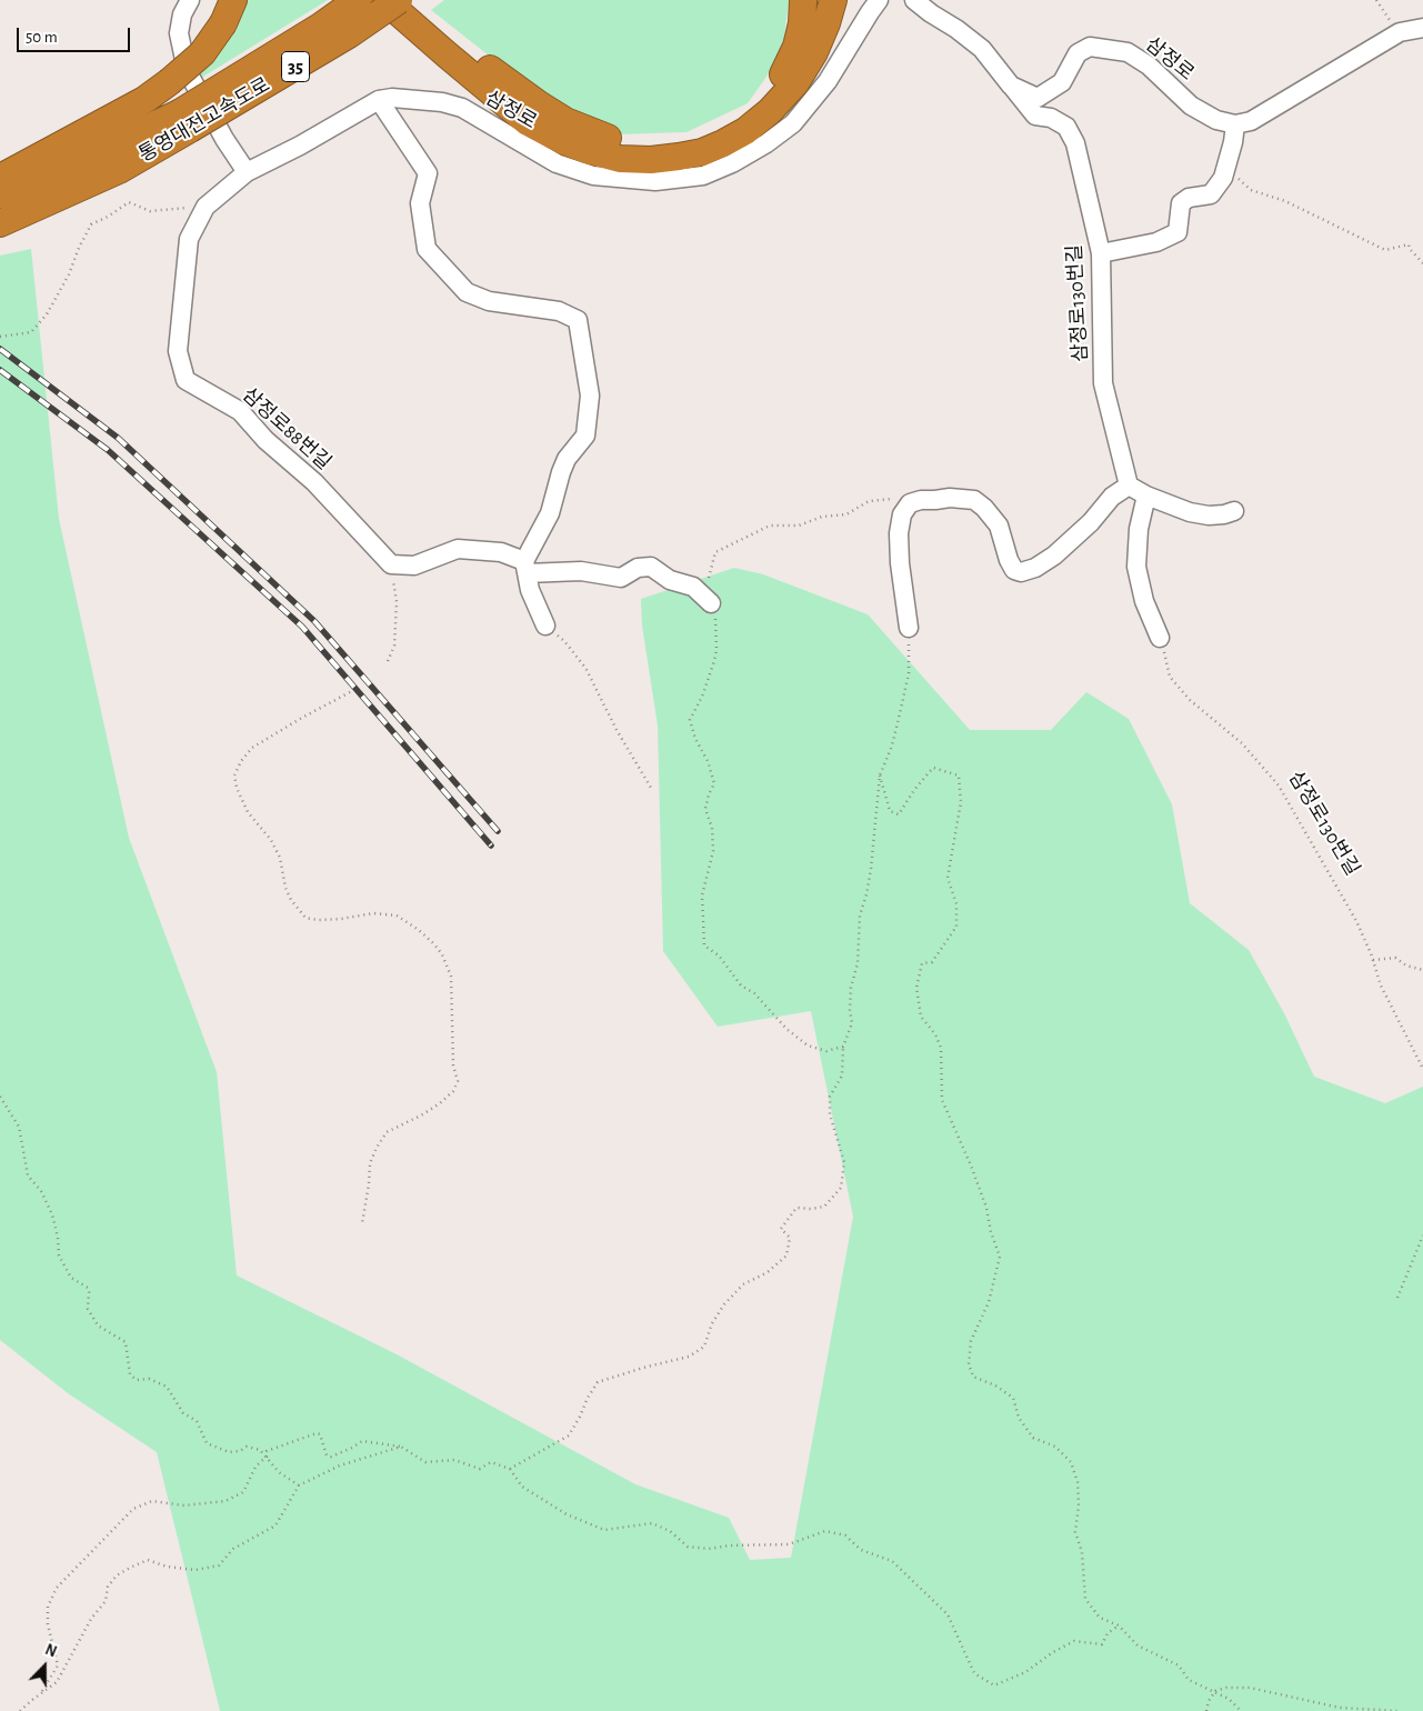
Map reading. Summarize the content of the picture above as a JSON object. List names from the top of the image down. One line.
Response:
{"streets":{"highway":["35","통영대전고속도로"],"street":["삼정로","삼정로130번길","삼정로88번길"]},"crossings":[["삼정로","삼정로130번길"],["삼정로","삼정로88번길"]],"scale_bar":"50 m","north":"top"}
